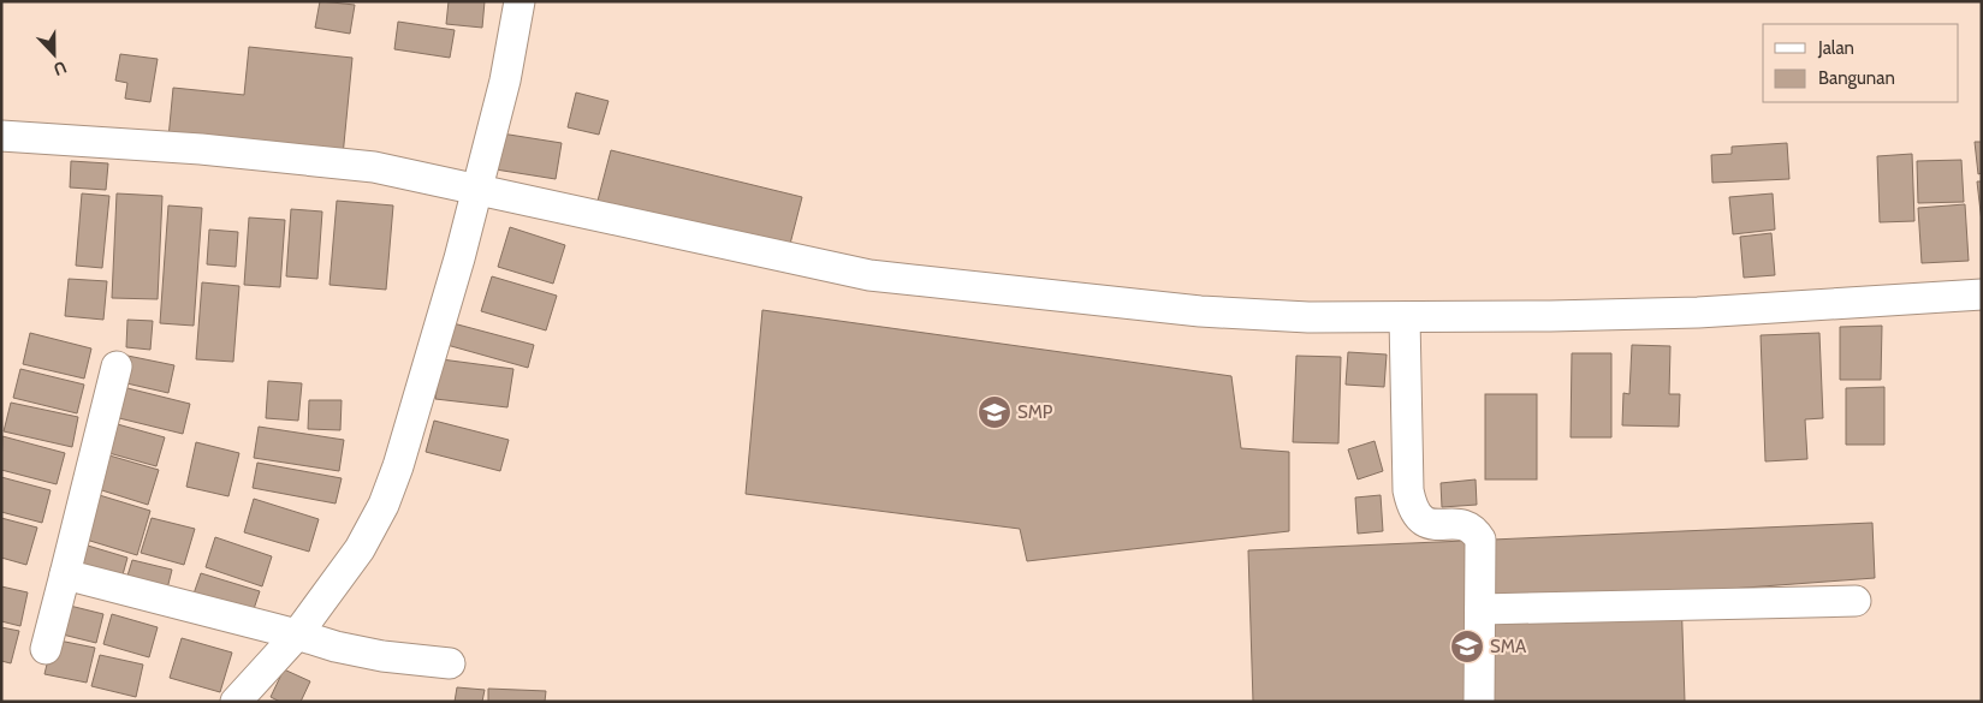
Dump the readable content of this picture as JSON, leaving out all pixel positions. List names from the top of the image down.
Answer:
{
  "places": {
    "school or university": ["SMP", "SMA"]
  },
  "legend": ["Jalan", "Bangunan"],
  "north": "bottom"
}
